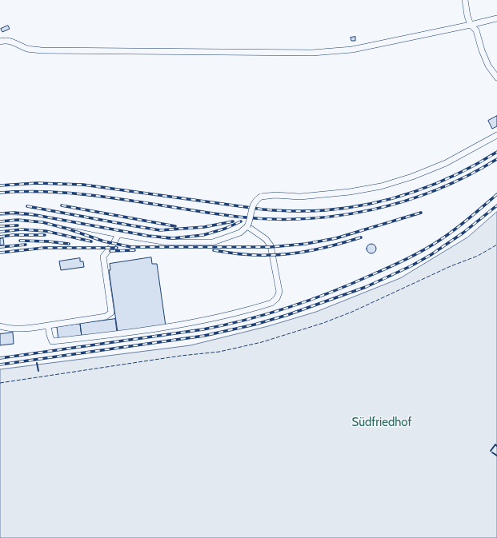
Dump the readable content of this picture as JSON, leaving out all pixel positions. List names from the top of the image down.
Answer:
{
  "parks": ["Südfriedhof"]
}
